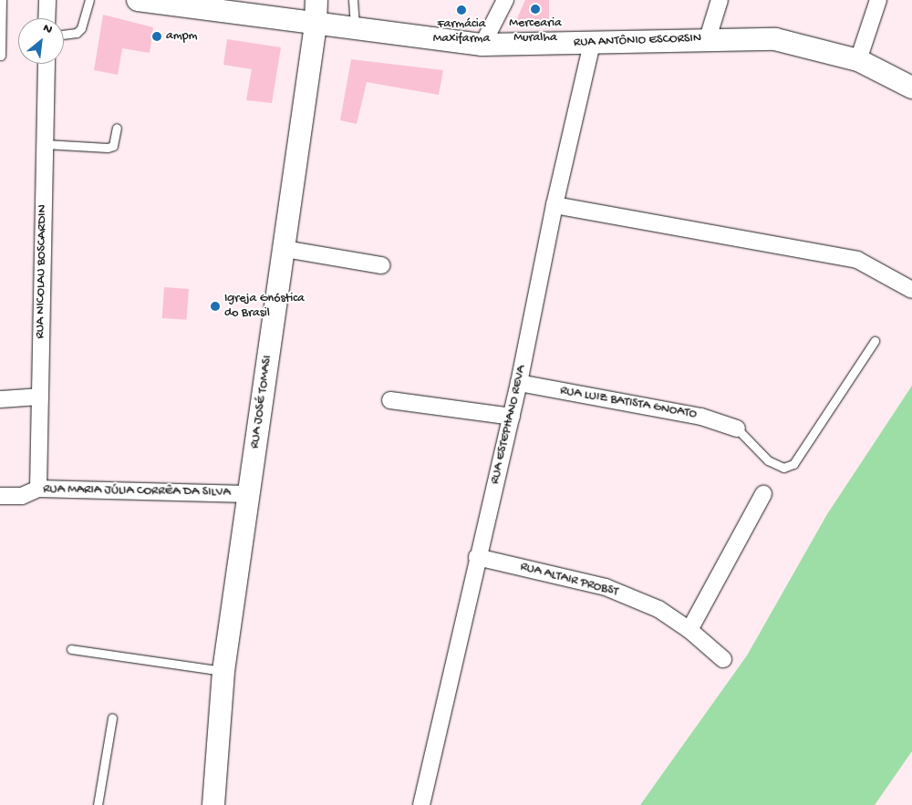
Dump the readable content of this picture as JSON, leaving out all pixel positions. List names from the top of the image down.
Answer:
{
  "streets": {
    "street": [
      "RUA ANTÔNIO ESCORSIN",
      "RUA NICOLAU BOSCARDIN",
      "RUA JOSÉ TOMASI",
      "RUA LUIZ BATISTA GNOATO",
      "RUA ESTEPHANO REVA",
      "RUA MARIA JÚLIA CORRÊA DA SILVA",
      "RUA ALTAIR PROBST"
    ]
  },
  "crossings": [
    ["RUA ANTÔNIO ESCORSIN", "RUA JOSÉ TOMASI"],
    ["RUA ANTÔNIO ESCORSIN", "RUA ESTEPHANO REVA"],
    ["RUA NICOLAU BOSCARDIN", "RUA MARIA JÚLIA CORRÊA DA SILVA"],
    ["RUA JOSÉ TOMASI", "RUA MARIA JÚLIA CORRÊA DA SILVA"],
    ["RUA LUIZ BATISTA GNOATO", "RUA ESTEPHANO REVA"],
    ["RUA ESTEPHANO REVA", "RUA ALTAIR PROBST"]
  ],
  "places": [
    "Mercearia Muralha",
    "Farmácia Maxifarma",
    "ampm",
    "Igreja Gnóstica do Brasil"
  ],
  "north": "top right"
}
